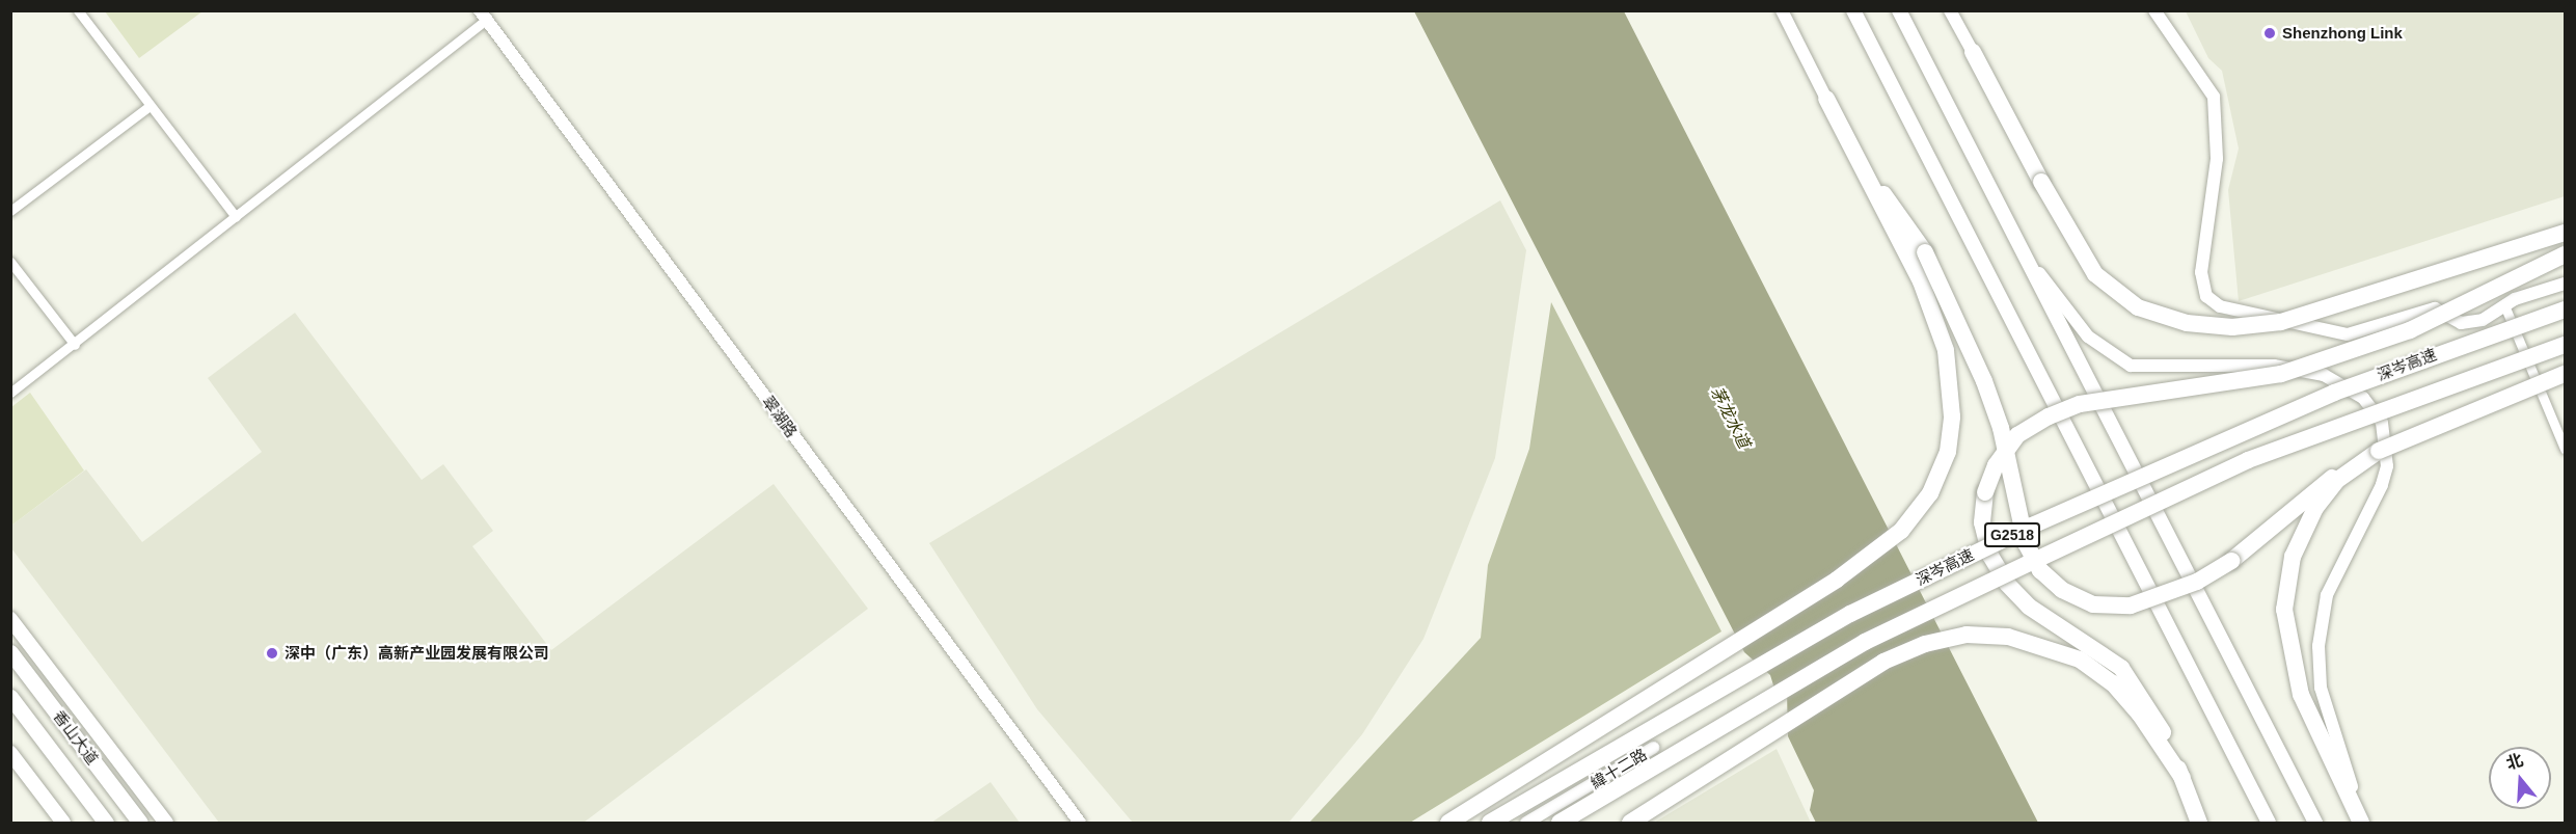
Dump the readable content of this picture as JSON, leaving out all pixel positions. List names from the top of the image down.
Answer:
{
  "streets": {
    "highway": ["深岑高速", "G2518", "香山大道"],
    "street": ["翠湖路", "緯十二路"]
  },
  "water": ["茅龙水道"],
  "places": ["Shenzhong Link", "深中（广东）高新产业园发展有限公司"],
  "north": "top"
}
